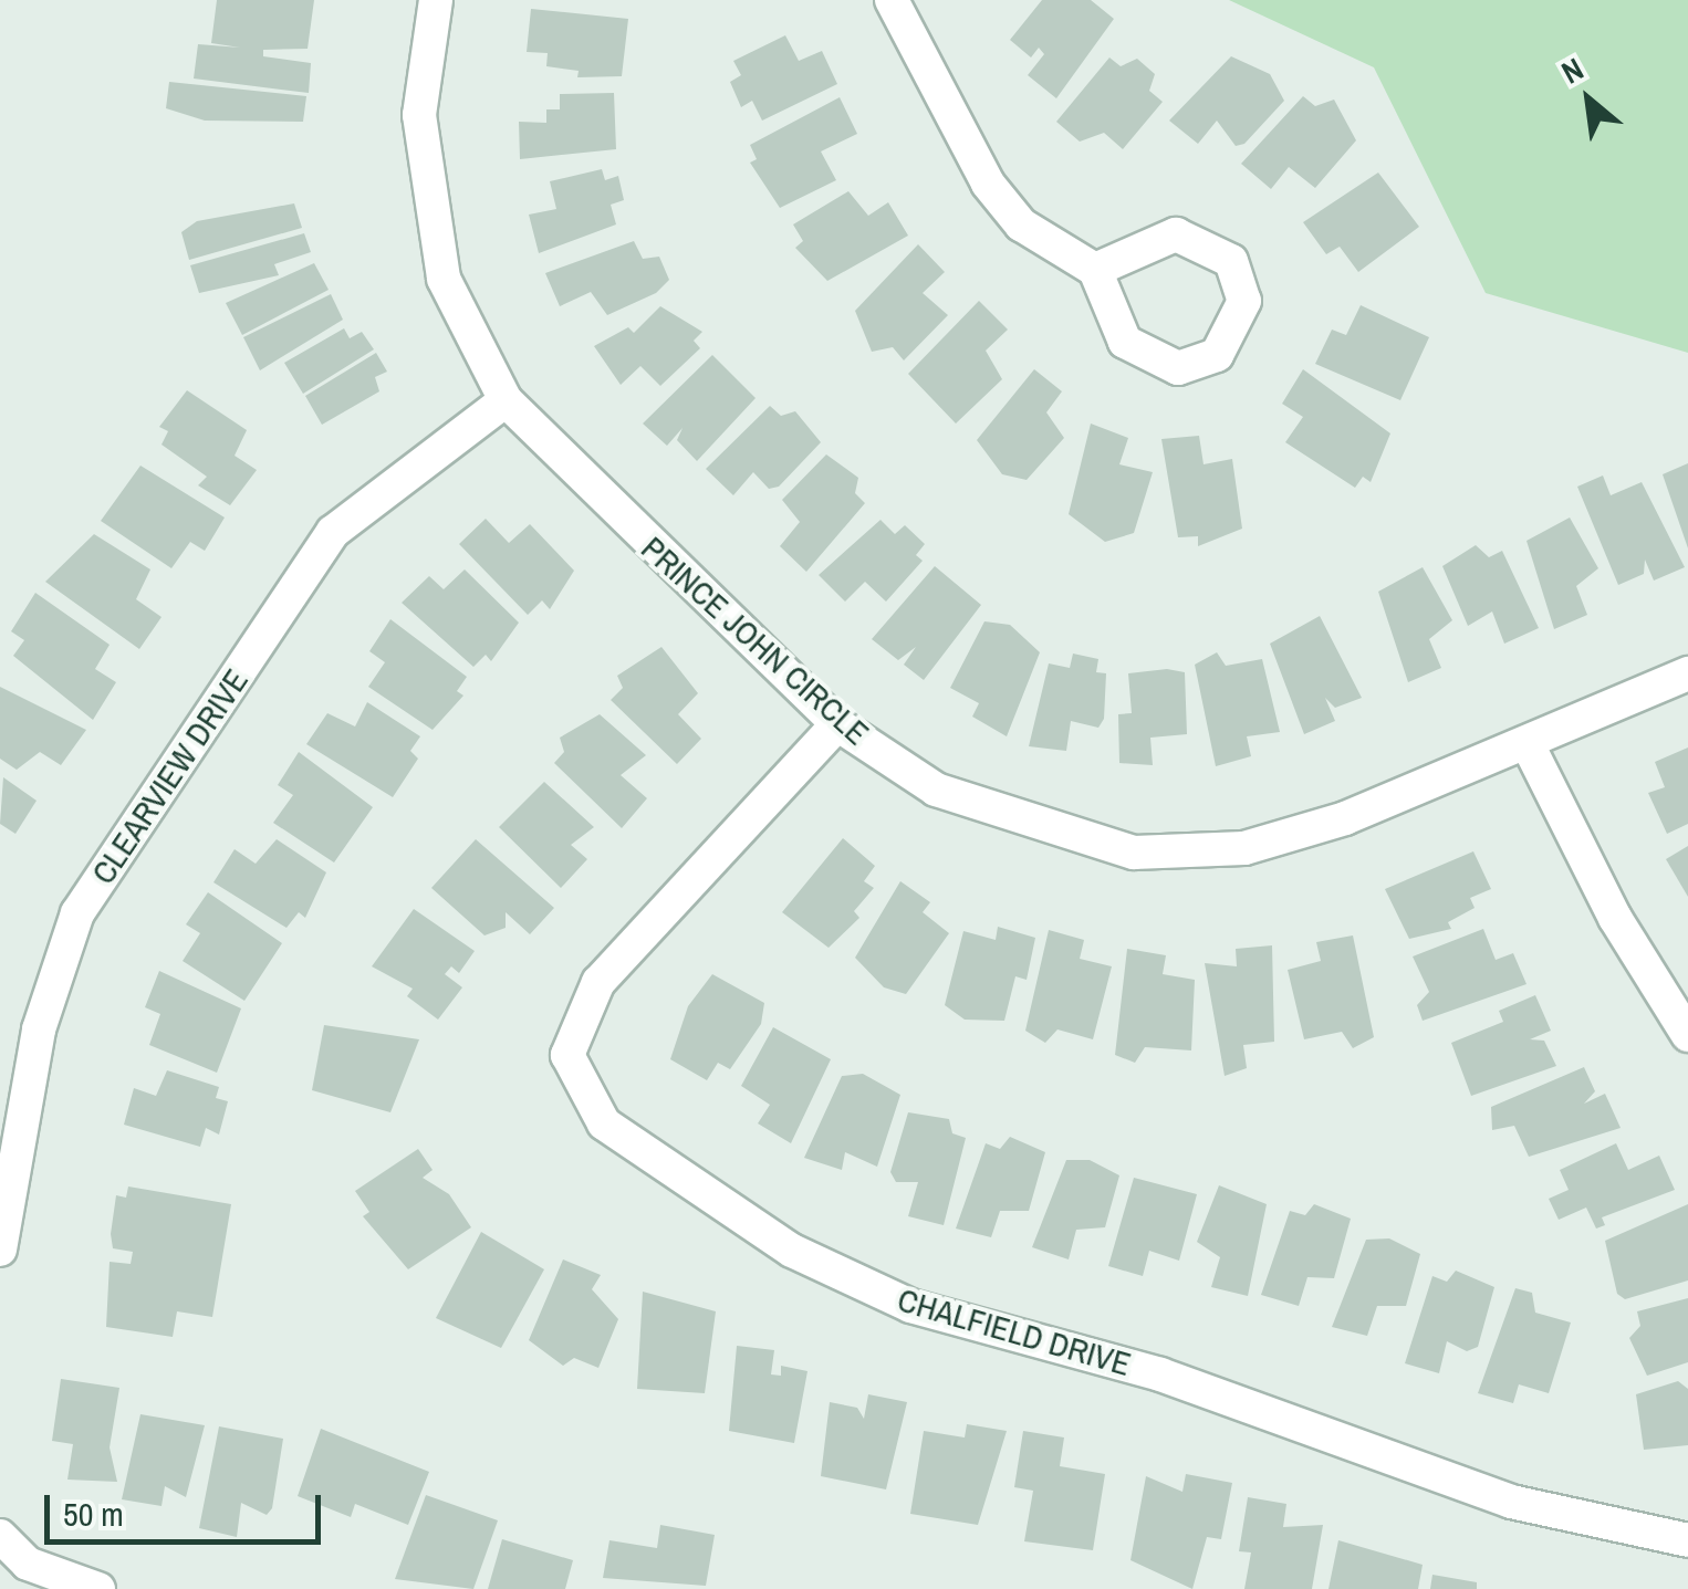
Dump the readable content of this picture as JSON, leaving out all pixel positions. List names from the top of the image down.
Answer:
{
  "streets": {
    "street": ["PRINCE JOHN CIRCLE", "CLEARVIEW DRIVE", "CHALFIELD DRIVE"]
  },
  "crossings": [
    ["PRINCE JOHN CIRCLE", "CLEARVIEW DRIVE"],
    ["PRINCE JOHN CIRCLE", "CHALFIELD DRIVE"]
  ],
  "scale_bar": "50 m",
  "north": "top left"
}
